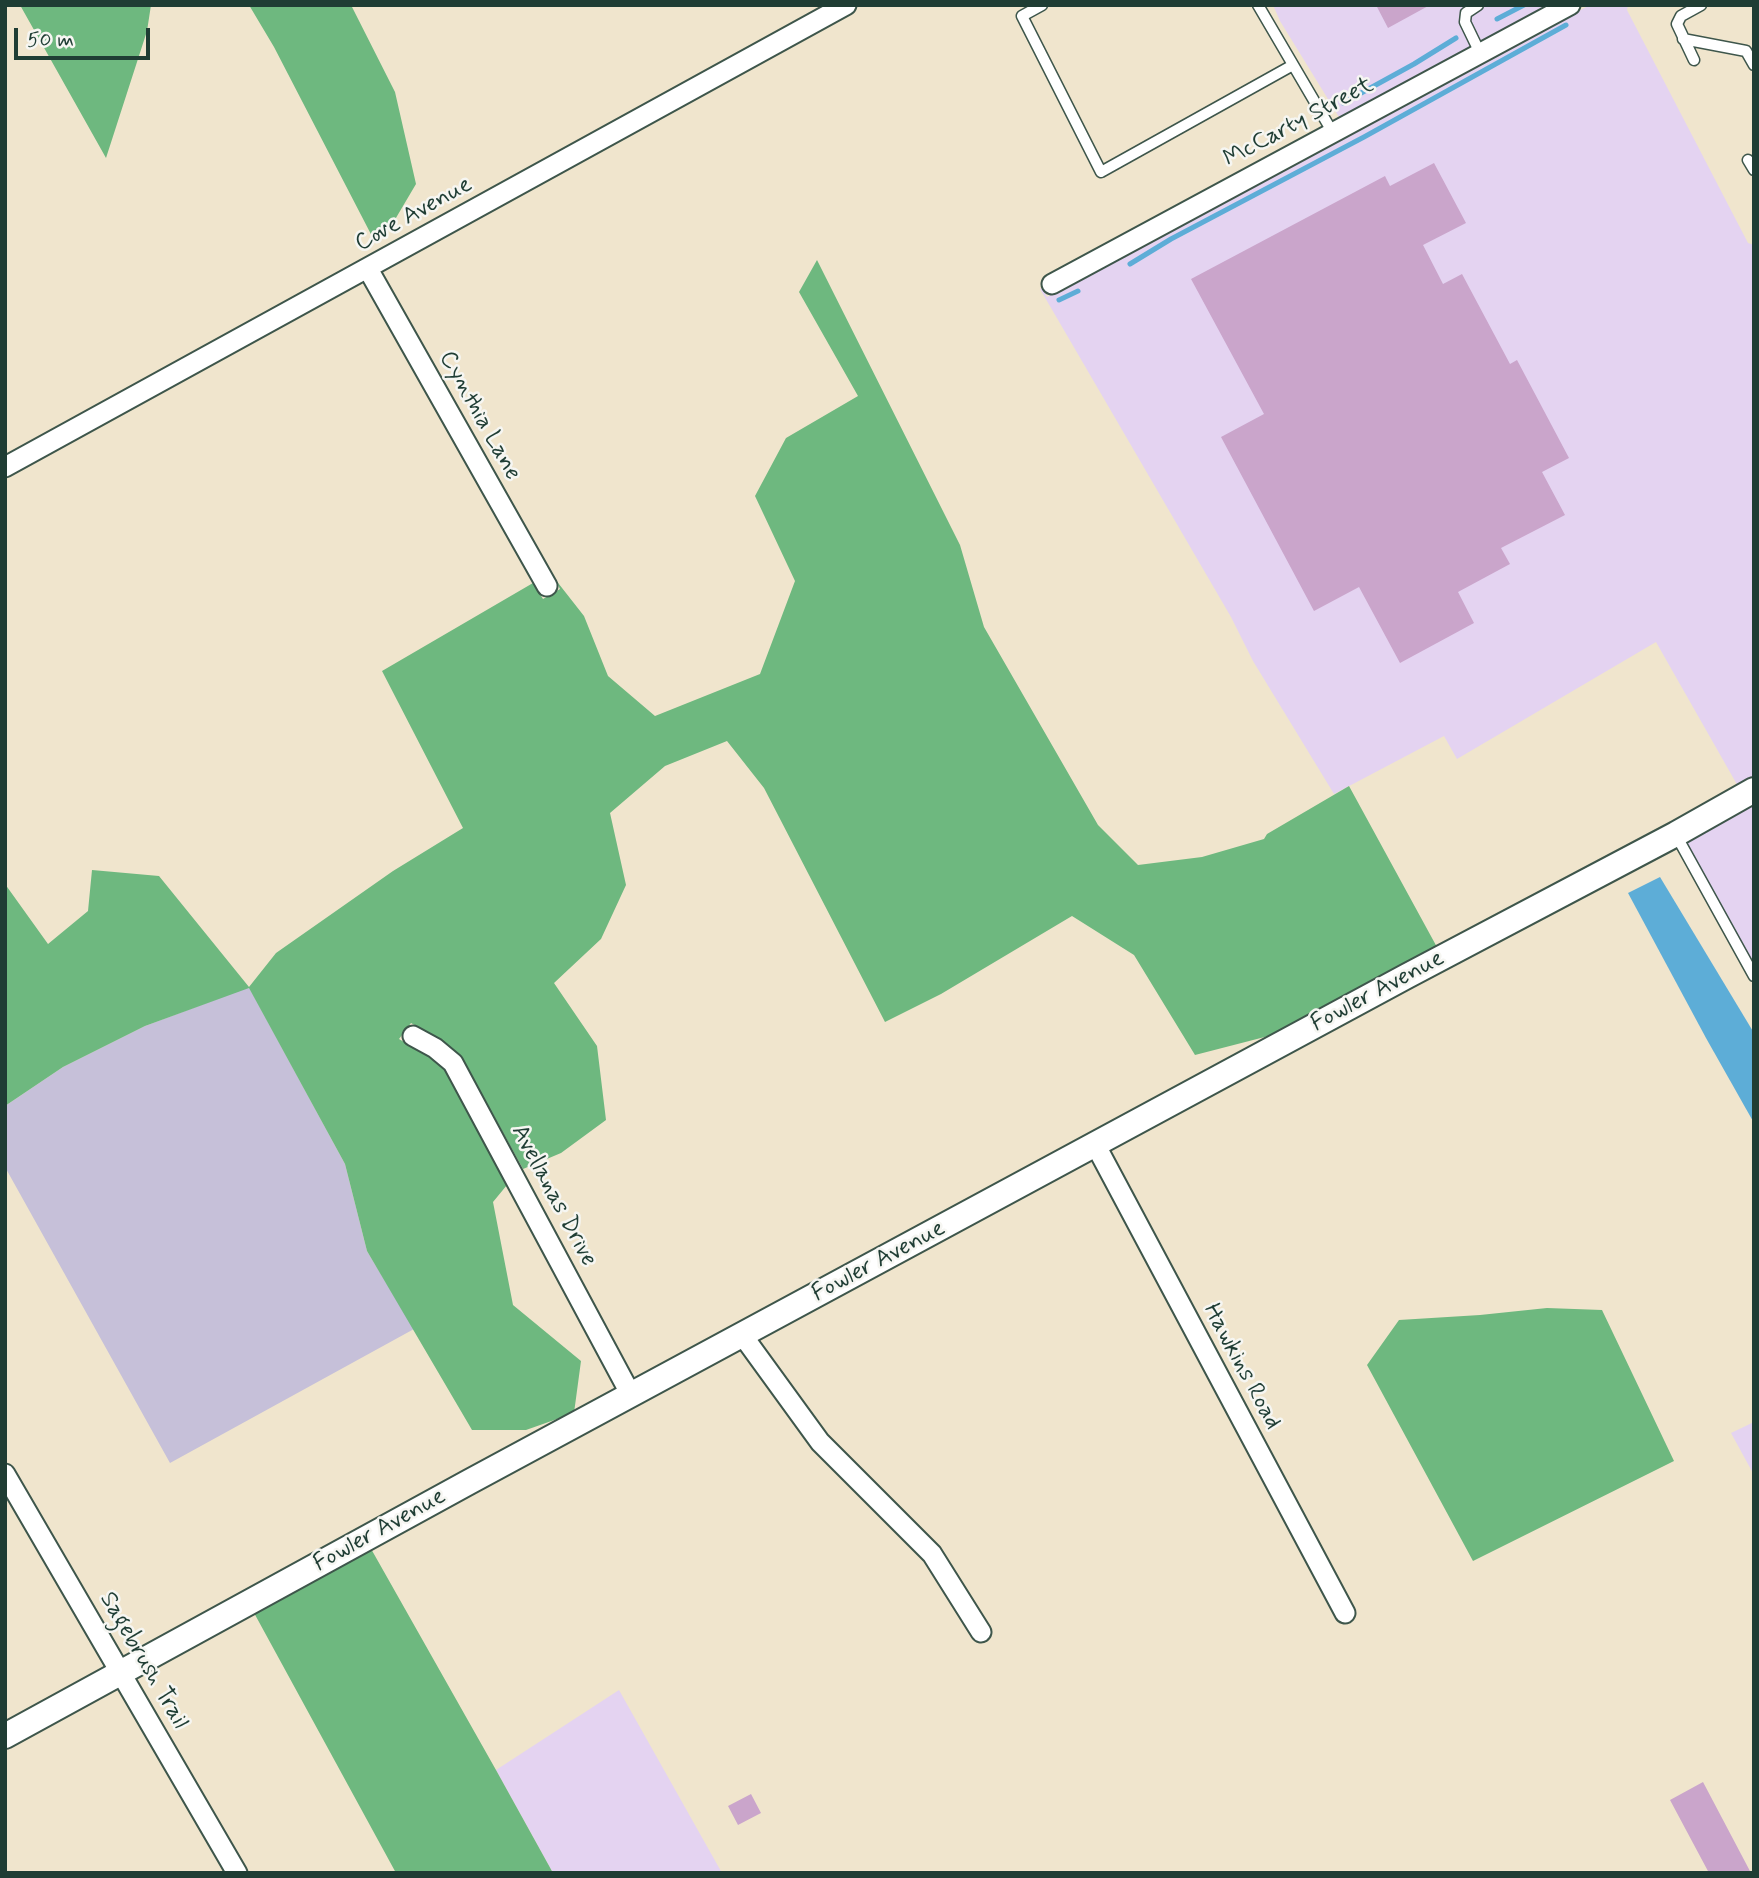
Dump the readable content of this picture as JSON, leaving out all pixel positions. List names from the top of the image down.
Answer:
{
  "streets": {
    "street": [
      "McCarty Street",
      "Cove Avenue",
      "Cynthia Lane",
      "Fowler Avenue",
      "Avellanas Drive",
      "Hawkins Road",
      "Sagebrush Trail"
    ]
  },
  "crossings": [
    ["Cove Avenue", "Cynthia Lane"],
    ["Fowler Avenue", "Avellanas Drive"],
    ["Fowler Avenue", "Hawkins Road"],
    ["Fowler Avenue", "Sagebrush Trail"]
  ],
  "scale_bar": "50 m"
}
